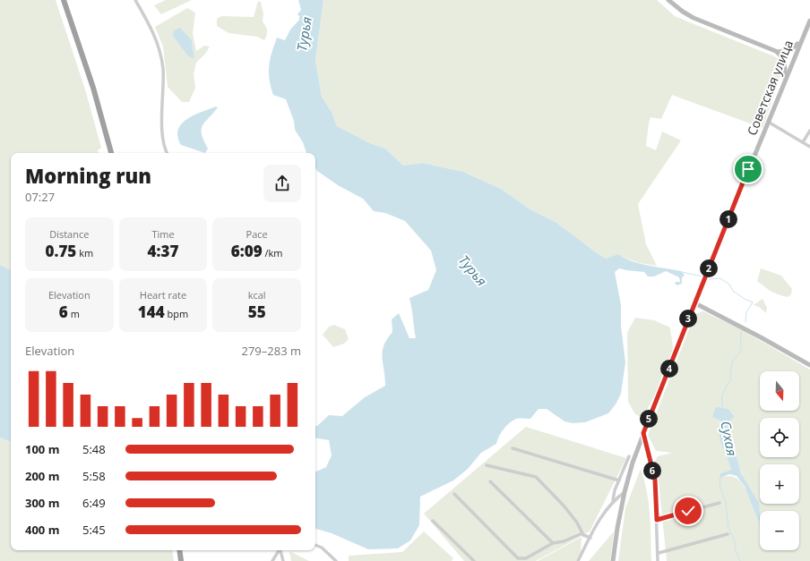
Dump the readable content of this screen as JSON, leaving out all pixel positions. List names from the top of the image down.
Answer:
{
  "streets": {
    "main road": ["Советская улица"]
  },
  "water": ["Турья", "Сухая"],
  "north": "bottom",
  "page": {
    "heading": ["Morning run", "07:27"],
    "pins": [
      "1",
      "2",
      "3",
      "4",
      "5",
      "6"
    ],
    "stats": [
      ["Distance", "0.75 km"],
      ["Time", "4:37"],
      ["Pace", "6:09 /km"],
      ["Elevation", "6 m"],
      ["Heart rate", "144 bpm"],
      ["kcal", "55"]
    ],
    "chart": ["Elevation", "279–283 m"],
    "map_buttons": ["+", "−"],
    "list": [
      {
        "name": "100 m",
        "note": "5:48"
      },
      {
        "name": "200 m",
        "note": "5:58"
      },
      {
        "name": "300 m",
        "note": "6:49"
      },
      {
        "name": "400 m",
        "note": "5:45"
      }
    ]
  }
}
